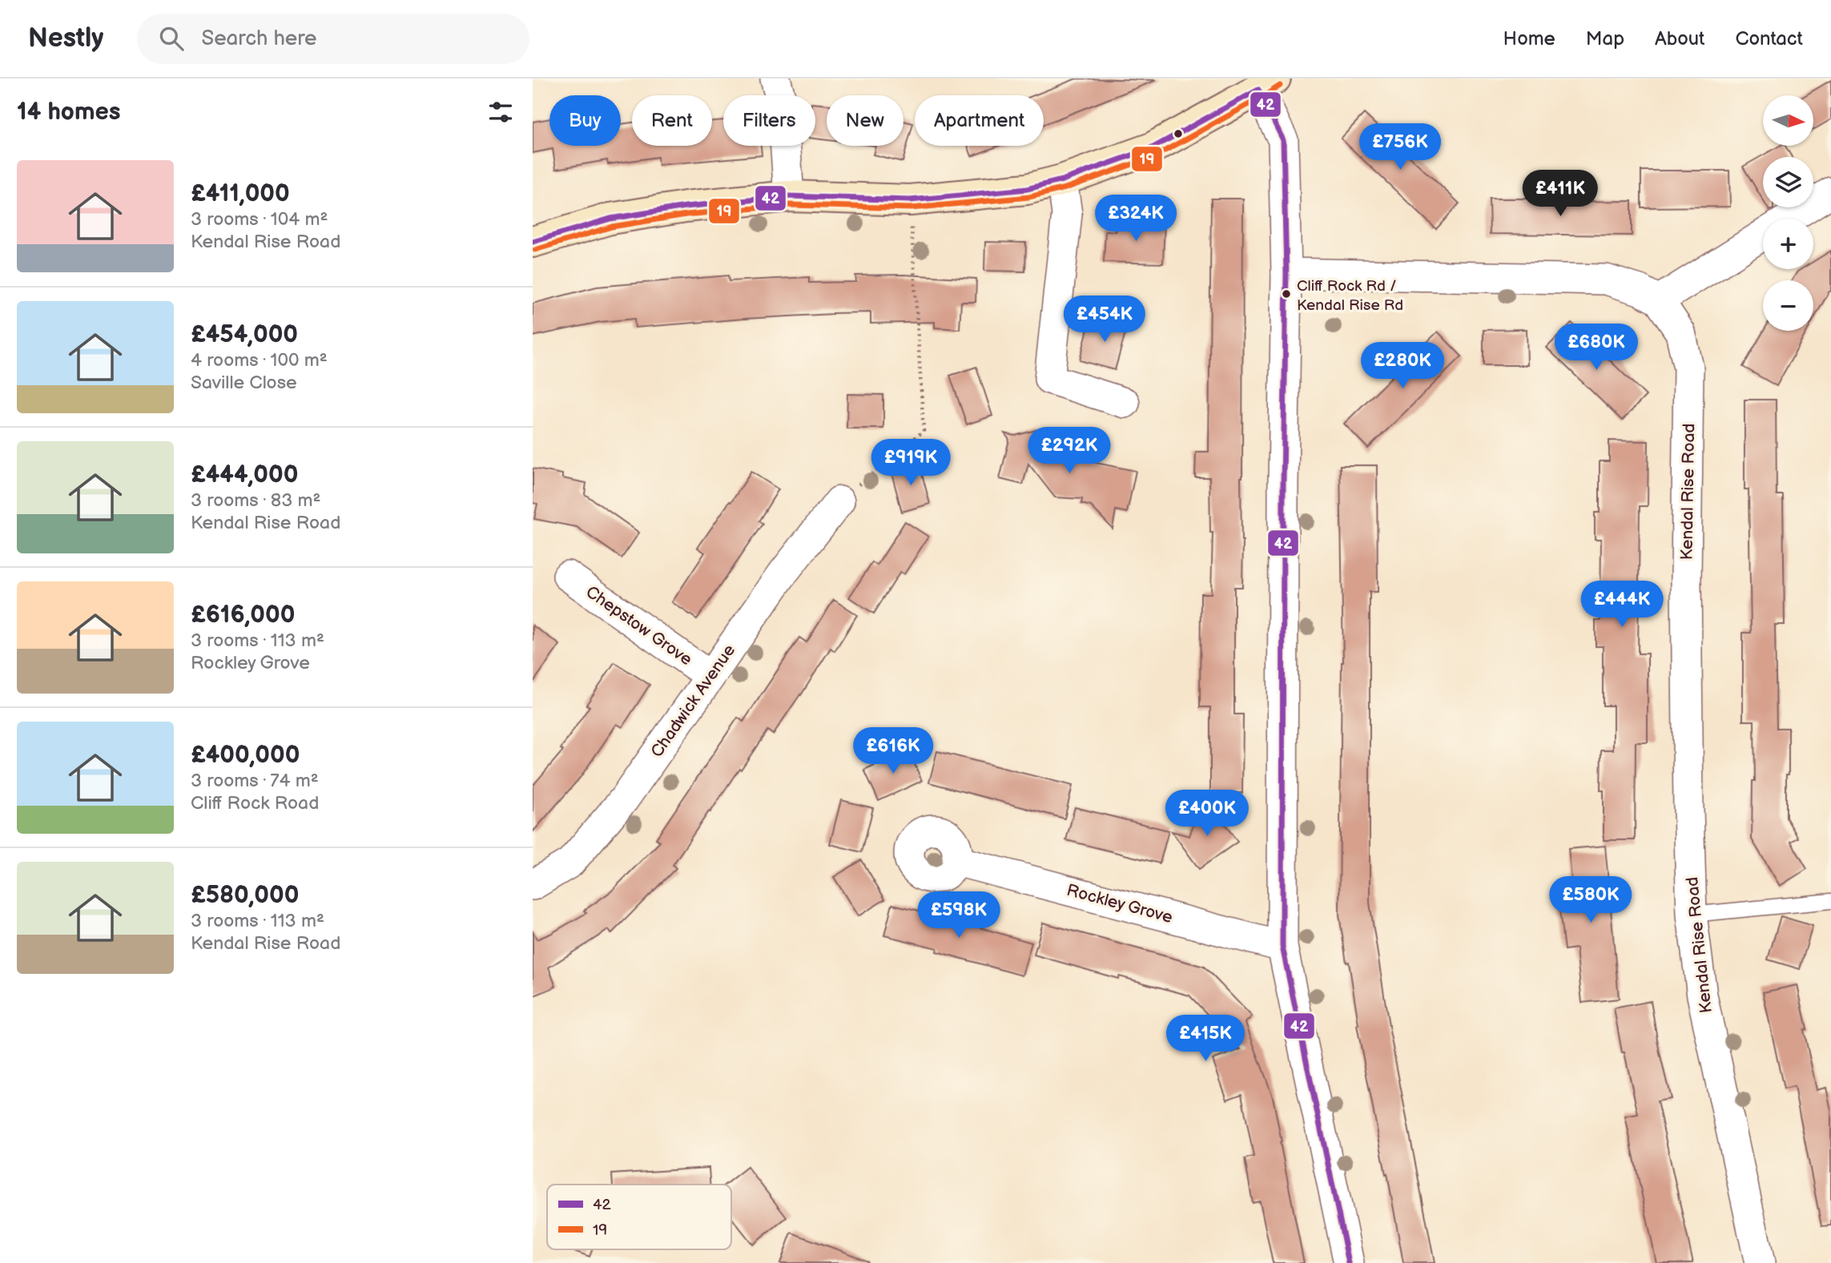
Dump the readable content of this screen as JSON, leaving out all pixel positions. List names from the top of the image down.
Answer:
{
  "streets": {
    "street": [
      "Kendal Rise Road",
      "Chepstow Grove",
      "Chadwick Avenue",
      "Rockley Grove"
    ]
  },
  "crossings": [
    ["Chepstow Grove", "Chadwick Avenue"]
  ],
  "places": ["Cliff Rock Rd / Kendal Rise Rd"],
  "lines": ["transit line 19", "transit line 42"],
  "legend": ["42", "19"],
  "north": "right",
  "page": {
    "header": "Nestly",
    "search": "Search here",
    "nav": [
      "Home",
      "Map",
      "About",
      "Contact"
    ],
    "heading": "14 homes",
    "map_buttons": ["+", "−"],
    "chip": [
      "Buy",
      "Rent",
      "Filters",
      "New",
      "Apartment"
    ],
    "price": [
      "£756K",
      "£411K",
      "£324K",
      "£454K",
      "£680K",
      "£280K",
      "£292K",
      "£919K",
      "£444K",
      "£616K",
      "£400K",
      "£580K",
      "£598K",
      "£415K"
    ],
    "list": [
      {
        "name": "£411,000",
        "note": "3 rooms · 104 m² · Kendal Rise Road"
      },
      {
        "name": "£454,000",
        "note": "4 rooms · 100 m² · Saville Close"
      },
      {
        "name": "£444,000",
        "note": "3 rooms · 83 m² · Kendal Rise Road"
      },
      {
        "name": "£616,000",
        "note": "3 rooms · 113 m² · Rockley Grove"
      },
      {
        "name": "£400,000",
        "note": "3 rooms · 74 m² · Cliff Rock Road"
      },
      {
        "name": "£580,000",
        "note": "3 rooms · 113 m² · Kendal Rise Road"
      }
    ]
  }
}
